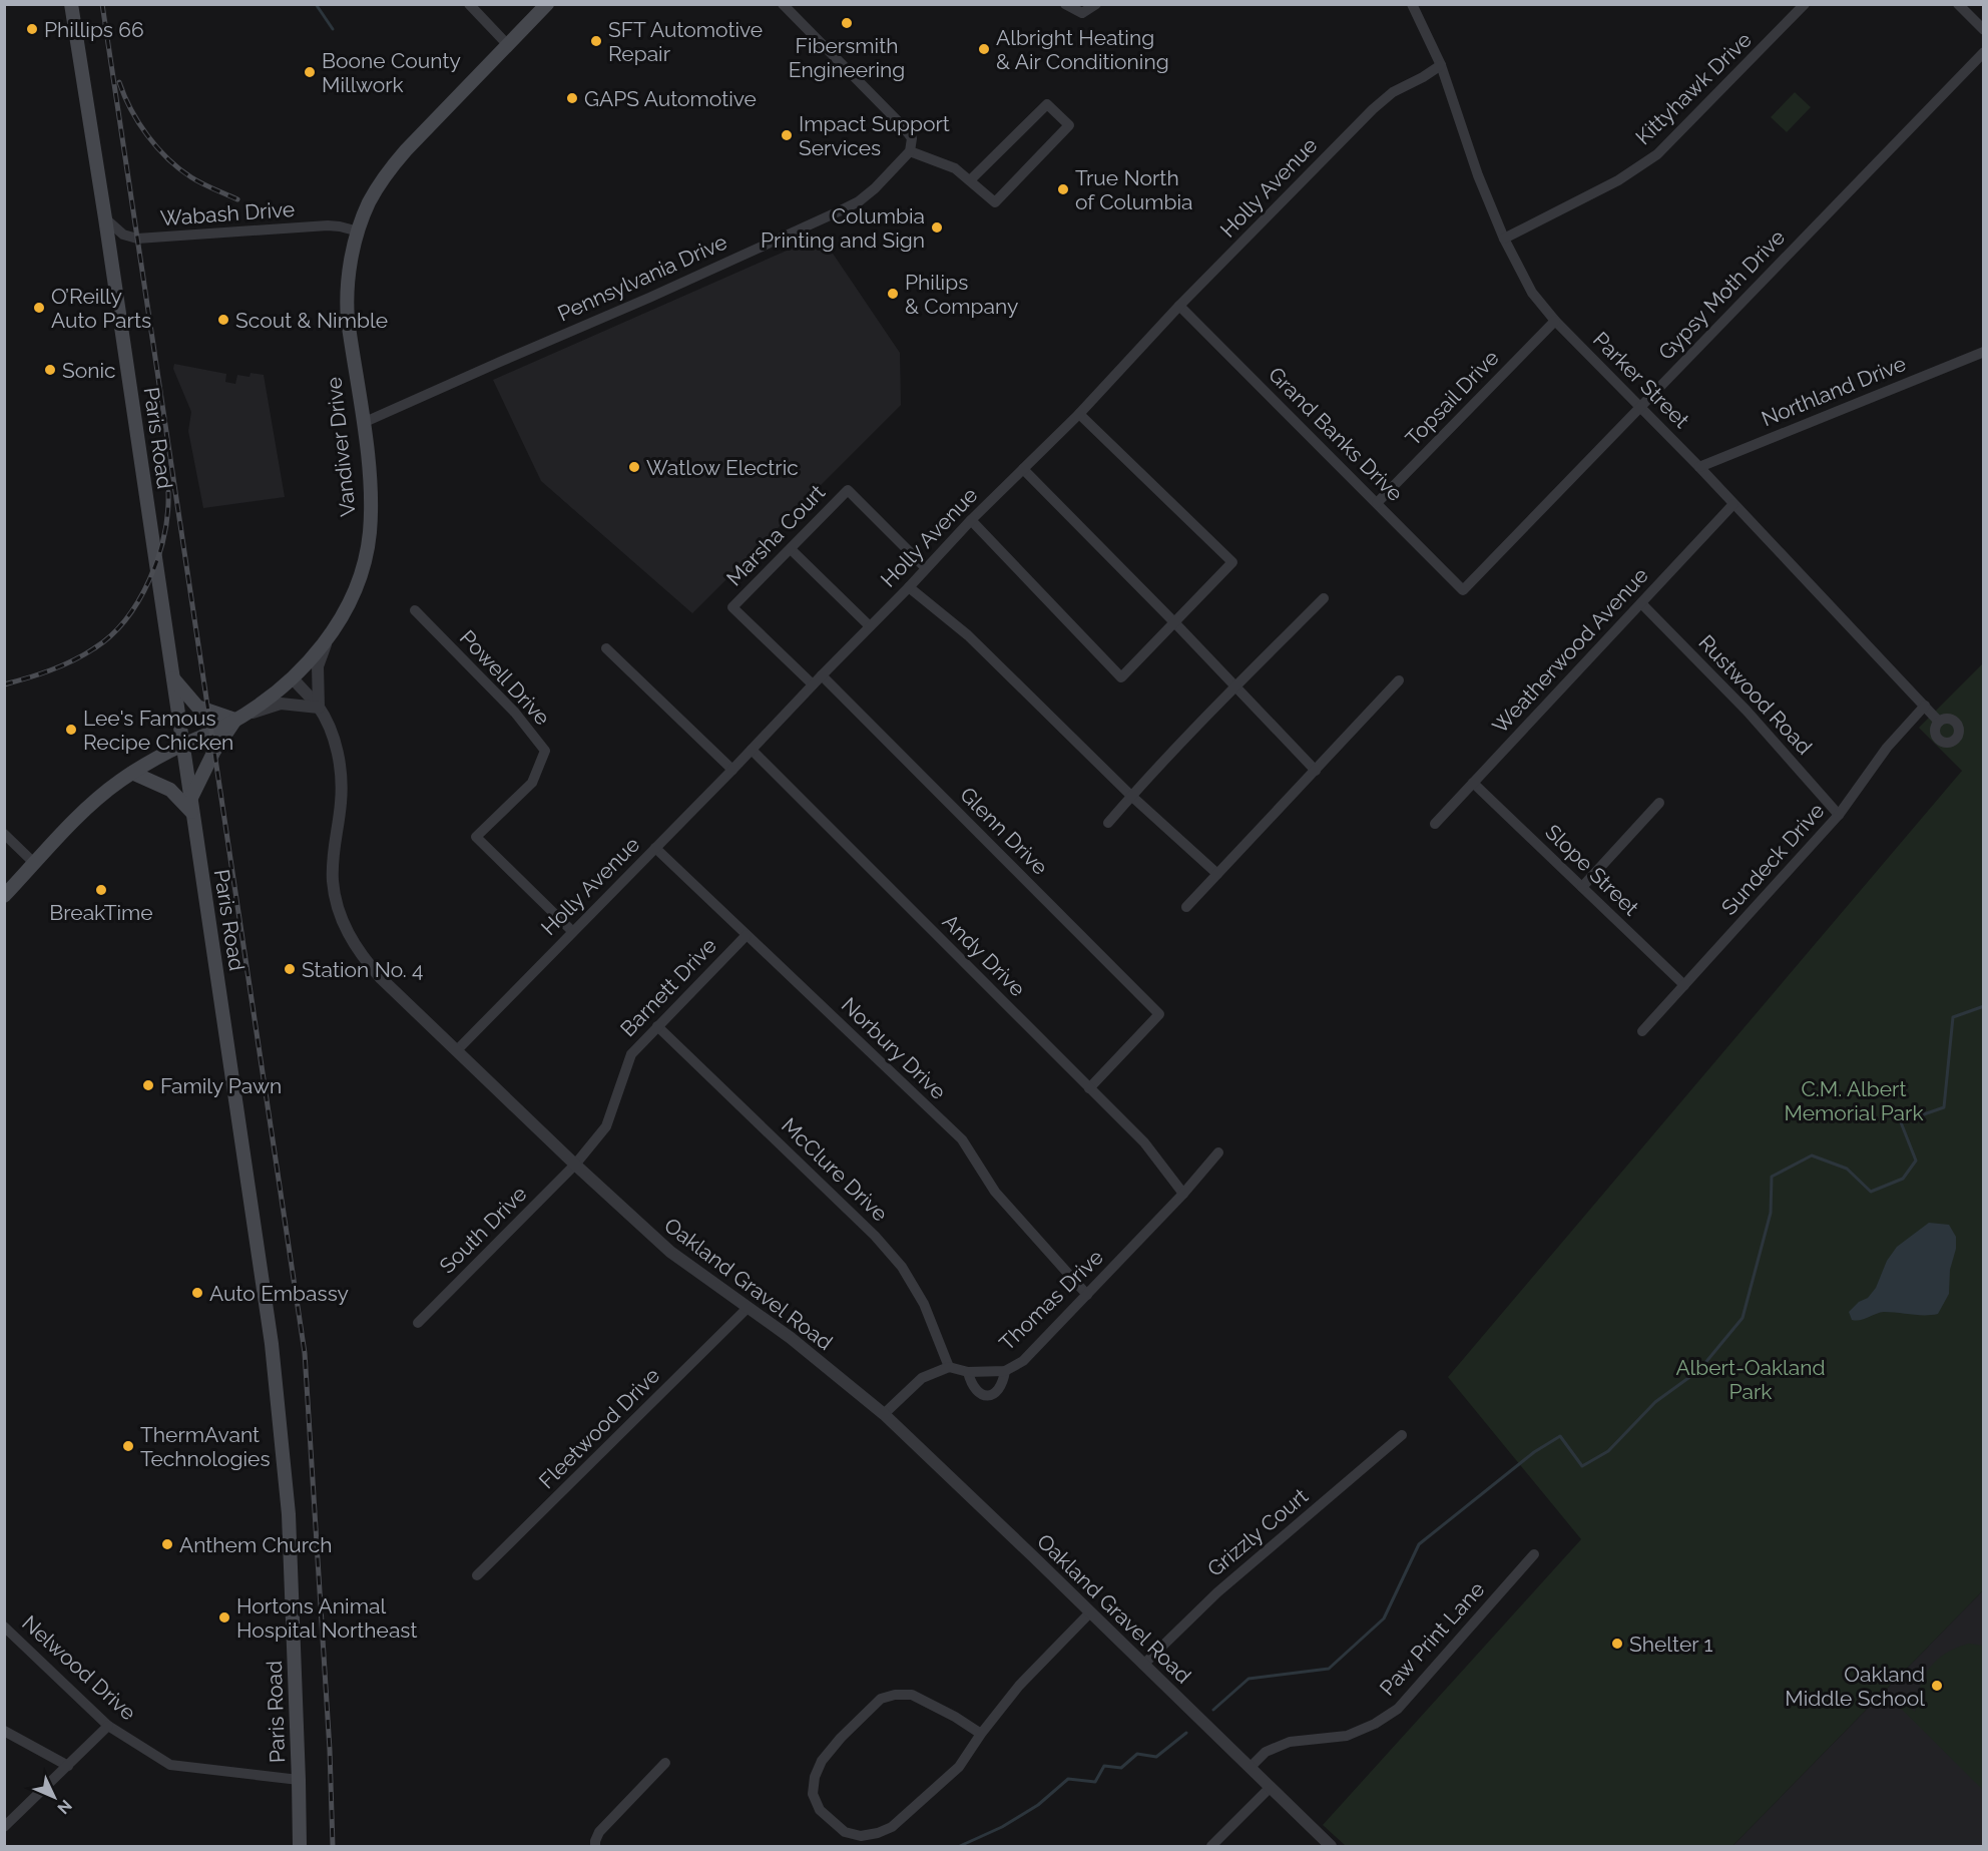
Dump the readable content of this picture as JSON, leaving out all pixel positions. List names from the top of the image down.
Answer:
{
  "streets": {
    "main road": ["Paris Road", "Vandiver Drive"],
    "street": [
      "Kittyhawk Drive",
      "Holly Avenue",
      "Wabash Drive",
      "Pennsylvania Drive",
      "Gypsy Moth Drive",
      "Parker Street",
      "Northland Drive",
      "Topsail Drive",
      "Grand Banks Drive",
      "Marsha Court",
      "Weatherwood Avenue",
      "Powell Drive",
      "Rustwood Road",
      "Glenn Drive",
      "Sundeck Drive",
      "Slope Street",
      "Andy Drive",
      "Barnett Drive",
      "Norbury Drive",
      "McClure Drive",
      "South Drive",
      "Oakland Gravel Road",
      "Thomas Drive",
      "Fleetwood Drive",
      "Grizzly Court",
      "Paw Print Lane",
      "Nelwood Drive"
    ]
  },
  "crossings": [
    ["Kittyhawk Drive", "Parker Street"],
    ["Holly Avenue", "Parker Street"],
    ["Holly Avenue", "Grand Banks Drive"],
    ["Holly Avenue", "Marsha Court"],
    ["Holly Avenue", "Powell Drive"],
    ["Holly Avenue", "Glenn Drive"],
    ["Holly Avenue", "Andy Drive"],
    ["Holly Avenue", "Norbury Drive"],
    ["Holly Avenue", "Oakland Gravel Road"],
    ["Wabash Drive", "Paris Road"],
    ["Wabash Drive", "Vandiver Drive"],
    ["Pennsylvania Drive", "Vandiver Drive"],
    ["Gypsy Moth Drive", "Parker Street"],
    ["Gypsy Moth Drive", "Grand Banks Drive"],
    ["Parker Street", "Northland Drive"],
    ["Parker Street", "Topsail Drive"],
    ["Parker Street", "Weatherwood Avenue"],
    ["Parker Street", "Sundeck Drive"],
    ["Topsail Drive", "Grand Banks Drive"],
    ["Paris Road", "Vandiver Drive"],
    ["Paris Road", "Nelwood Drive"],
    ["Vandiver Drive", "Oakland Gravel Road"],
    ["Weatherwood Avenue", "Rustwood Road"],
    ["Weatherwood Avenue", "Slope Street"],
    ["Rustwood Road", "Sundeck Drive"],
    ["Glenn Drive", "Andy Drive"],
    ["Sundeck Drive", "Slope Street"],
    ["Andy Drive", "Thomas Drive"],
    ["Barnett Drive", "Norbury Drive"],
    ["Barnett Drive", "McClure Drive"],
    ["Barnett Drive", "South Drive"],
    ["Barnett Drive", "Oakland Gravel Road"],
    ["Norbury Drive", "Thomas Drive"],
    ["McClure Drive", "Thomas Drive"],
    ["South Drive", "Oakland Gravel Road"],
    ["Oakland Gravel Road", "Fleetwood Drive"],
    ["Oakland Gravel Road", "Grizzly Court"],
    ["Oakland Gravel Road", "Paw Print Lane"]
  ],
  "parks": ["C.M. Albert Memorial Park", "Albert-Oakland Park"],
  "places": [
    "Fibersmith Engineering",
    "Phillips 66",
    "SFT Automotive Repair",
    "Albright Heating & Air Conditioning",
    "Boone County Millwork",
    "GAPS Automotive",
    "Impact Support Services",
    "True North of Columbia",
    "Columbia Printing and Sign",
    "Philips & Company",
    "O’Reilly Auto Parts",
    "Scout & Nimble",
    "Sonic",
    "Watlow Electric",
    "Lee's Famous Recipe Chicken",
    "BreakTime",
    "Station No. 4",
    "Family Pawn",
    "Auto Embassy",
    "ThermAvant Technologies",
    "Anthem Church",
    "Hortons Animal Hospital Northeast",
    "Shelter 1",
    "Oakland Middle School"
  ],
  "north": "bottom right"
}
